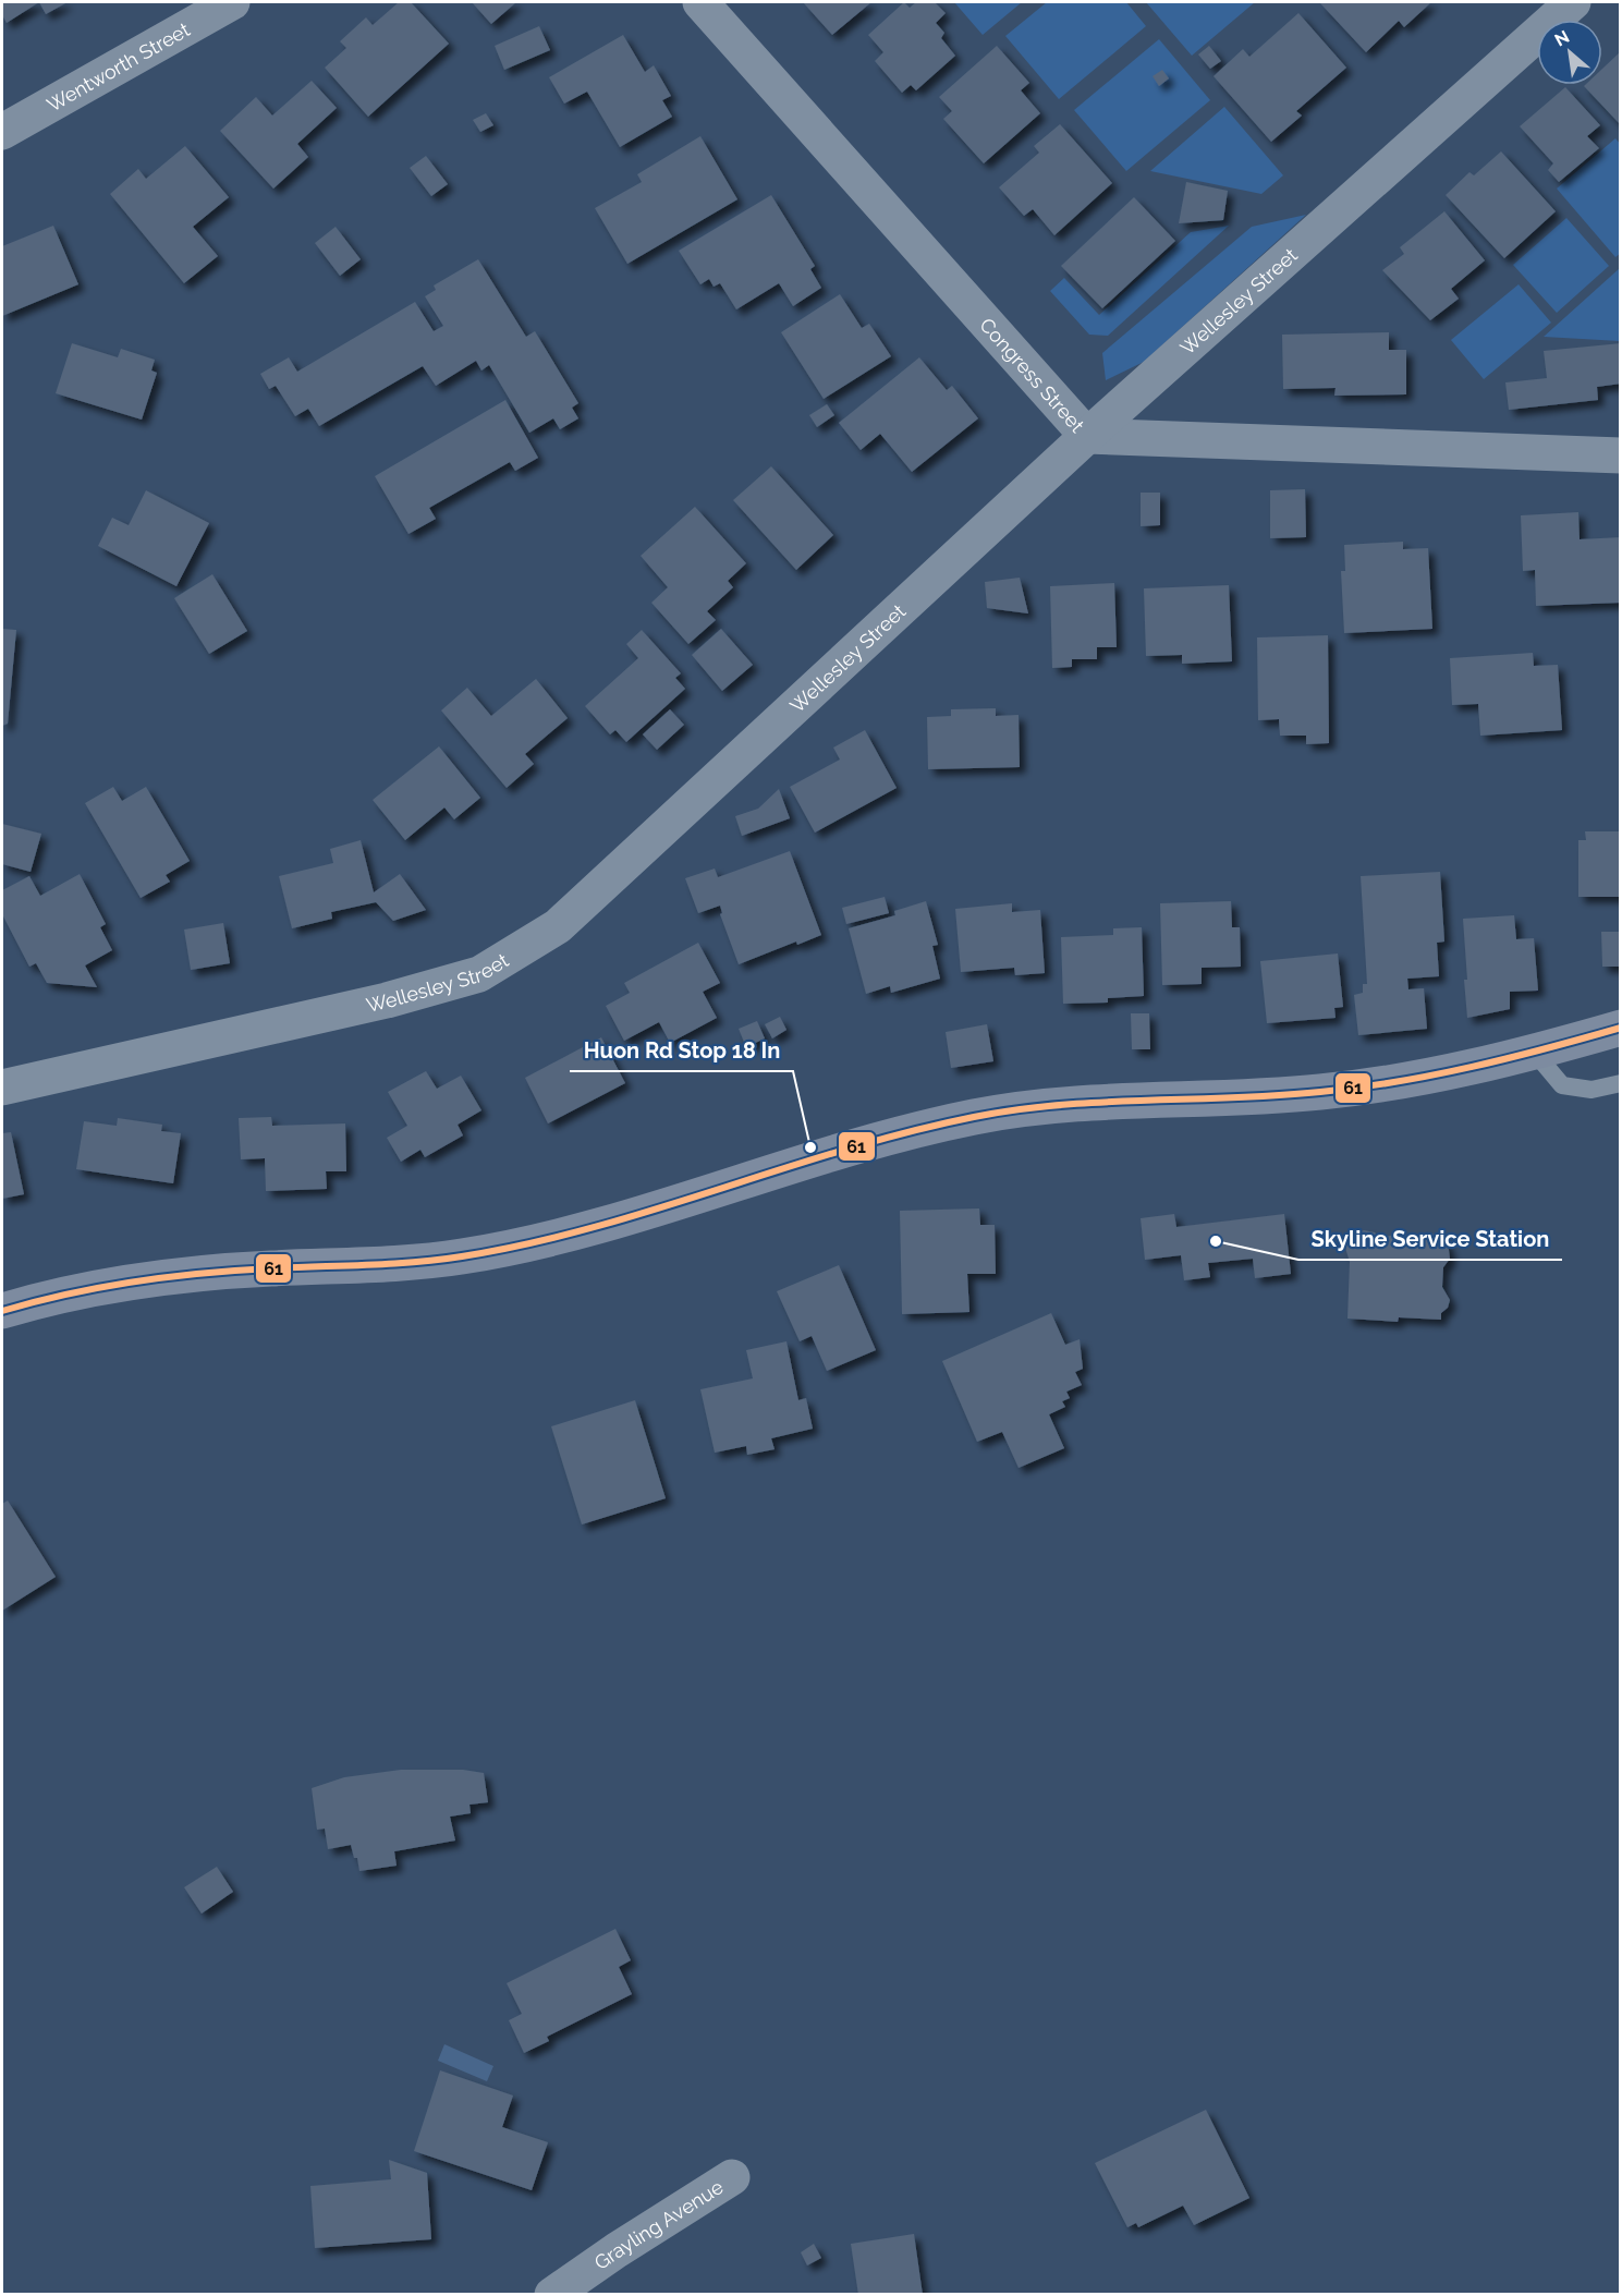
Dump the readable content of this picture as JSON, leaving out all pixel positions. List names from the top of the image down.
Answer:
{
  "streets": {
    "street": [
      "Wentworth Street",
      "Wellesley Street",
      "Congress Street",
      "Grayling Avenue"
    ]
  },
  "crossings": [
    ["Wellesley Street", "Congress Street"]
  ],
  "places": ["Huon Rd Stop 18 In", "Skyline Service Station"],
  "lines": ["transit line 61"],
  "north": "top left"
}
